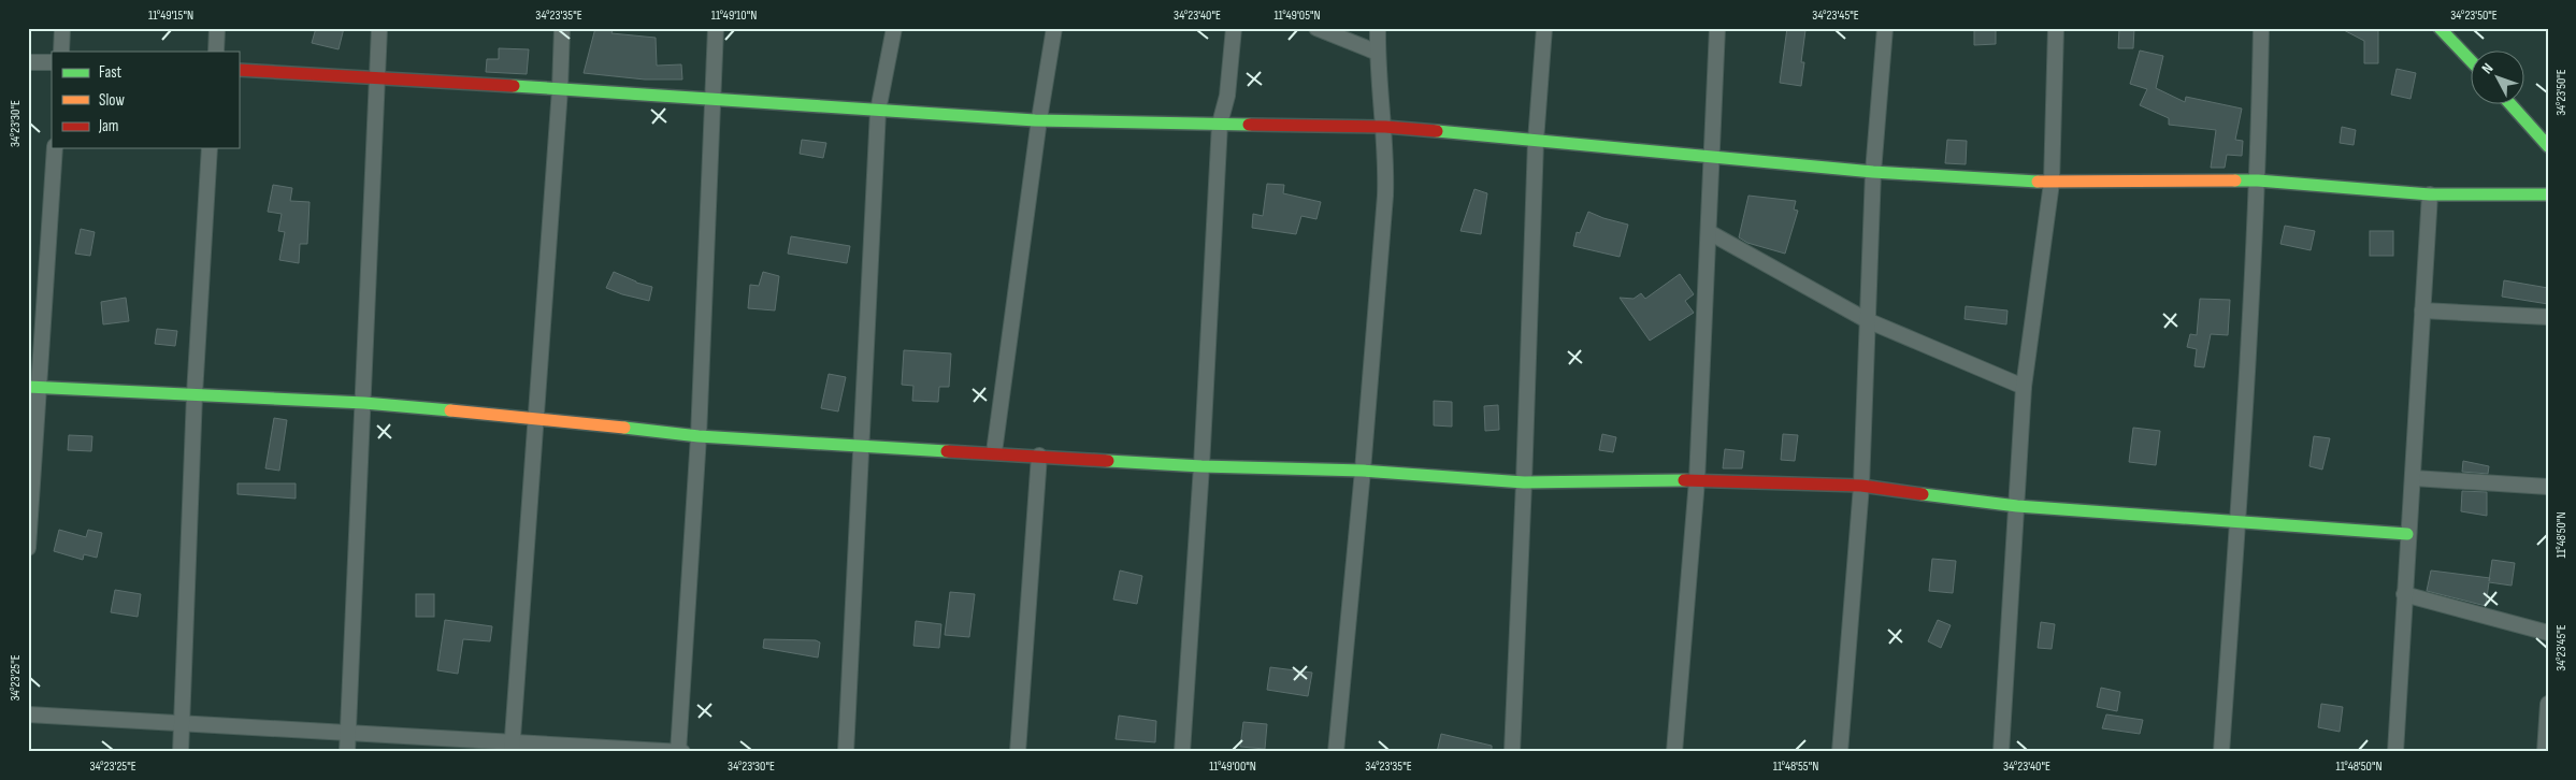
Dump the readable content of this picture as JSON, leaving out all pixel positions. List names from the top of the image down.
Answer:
{
  "legend": ["Fast", "Slow", "Jam"],
  "north": "top left",
  "coordinates": [
    "11°49'15\"N",
    "34°23'35\"E",
    "11°49'10\"N",
    "34°23'40\"E",
    "11°49'05\"N",
    "34°23'45\"E",
    "34°23'50\"E",
    "34°23'30\"E",
    "11°48'50\"N",
    "34°23'25\"E",
    "11°49'00\"N",
    "11°48'55\"N"
  ]
}
